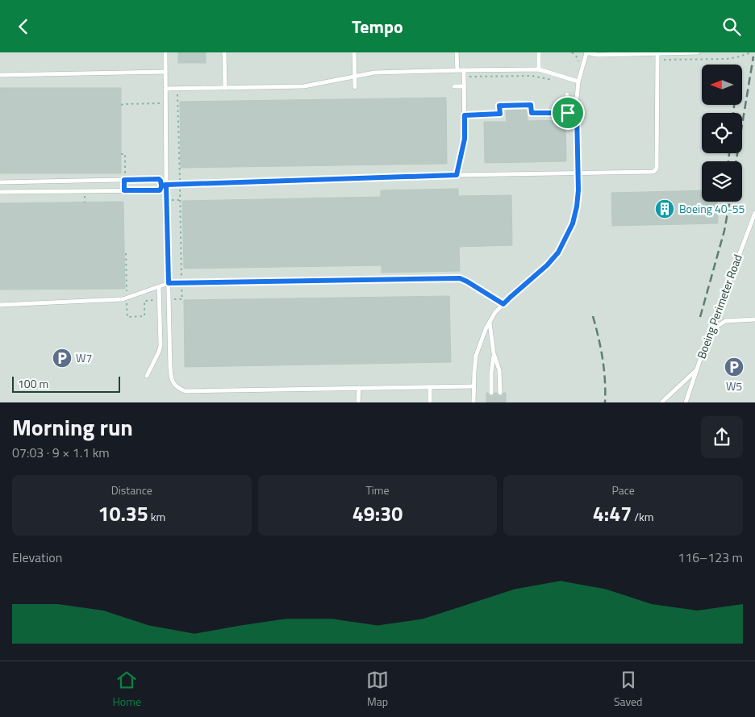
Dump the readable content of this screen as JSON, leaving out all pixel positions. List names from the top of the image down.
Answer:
{
  "streets": {
    "lane": ["Boeing Perimeter Road"]
  },
  "places": {
    "building": ["Boeing 40-55"],
    "parking": ["W7", "W5"]
  },
  "scale_bar": "100 m",
  "north": "left",
  "page": {
    "header": "Tempo",
    "scale": "100 m",
    "heading": ["Morning run", "07:03 · 9 × 1.1 km"],
    "stats": [
      ["Distance", "10.35 km"],
      ["Time", "49:30"],
      ["Pace", "4:47 /km"]
    ],
    "chart": ["Elevation", "116–123 m"],
    "tabs": ["Home", "Map", "Saved"]
  }
}
